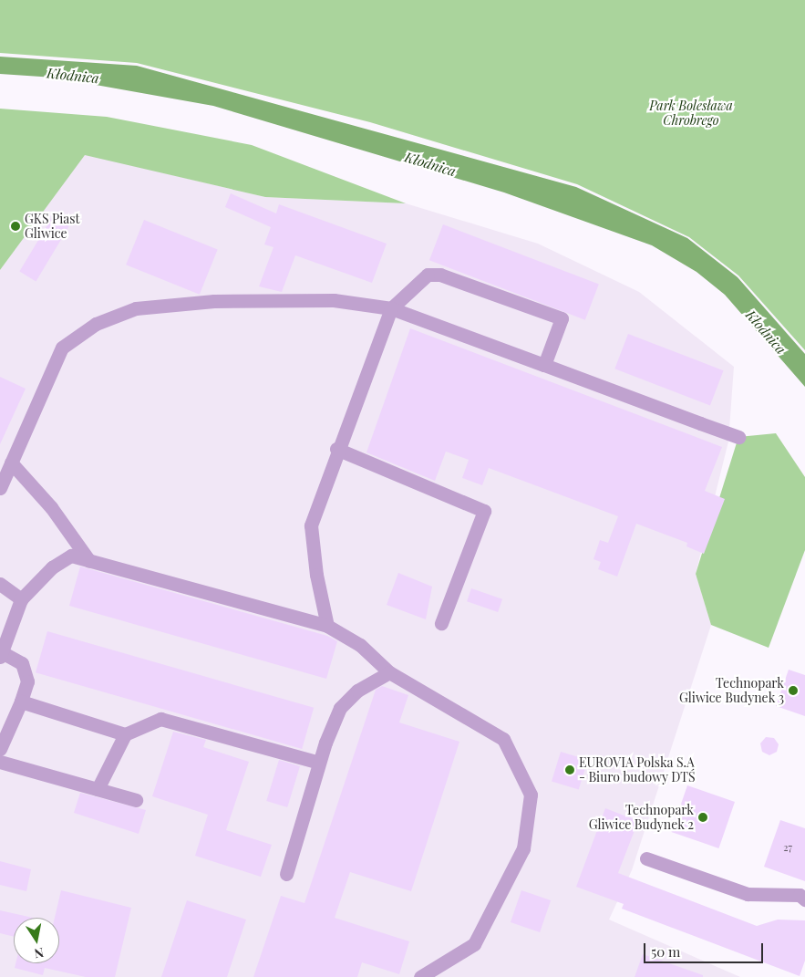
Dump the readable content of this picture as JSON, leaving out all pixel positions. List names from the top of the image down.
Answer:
{
  "water": ["Kłodnica"],
  "parks": ["Park Bolesława Chrobrego"],
  "places": [
    "GKS Piast Gliwice",
    "Technopark Gliwice Budynek 3",
    "EUROVIA Polska S.A - Biuro budowy DTŚ",
    "Technopark Gliwice Budynek 2"
  ],
  "house_numbers": ["27"],
  "scale_bar": "50 m",
  "north": "bottom"
}
